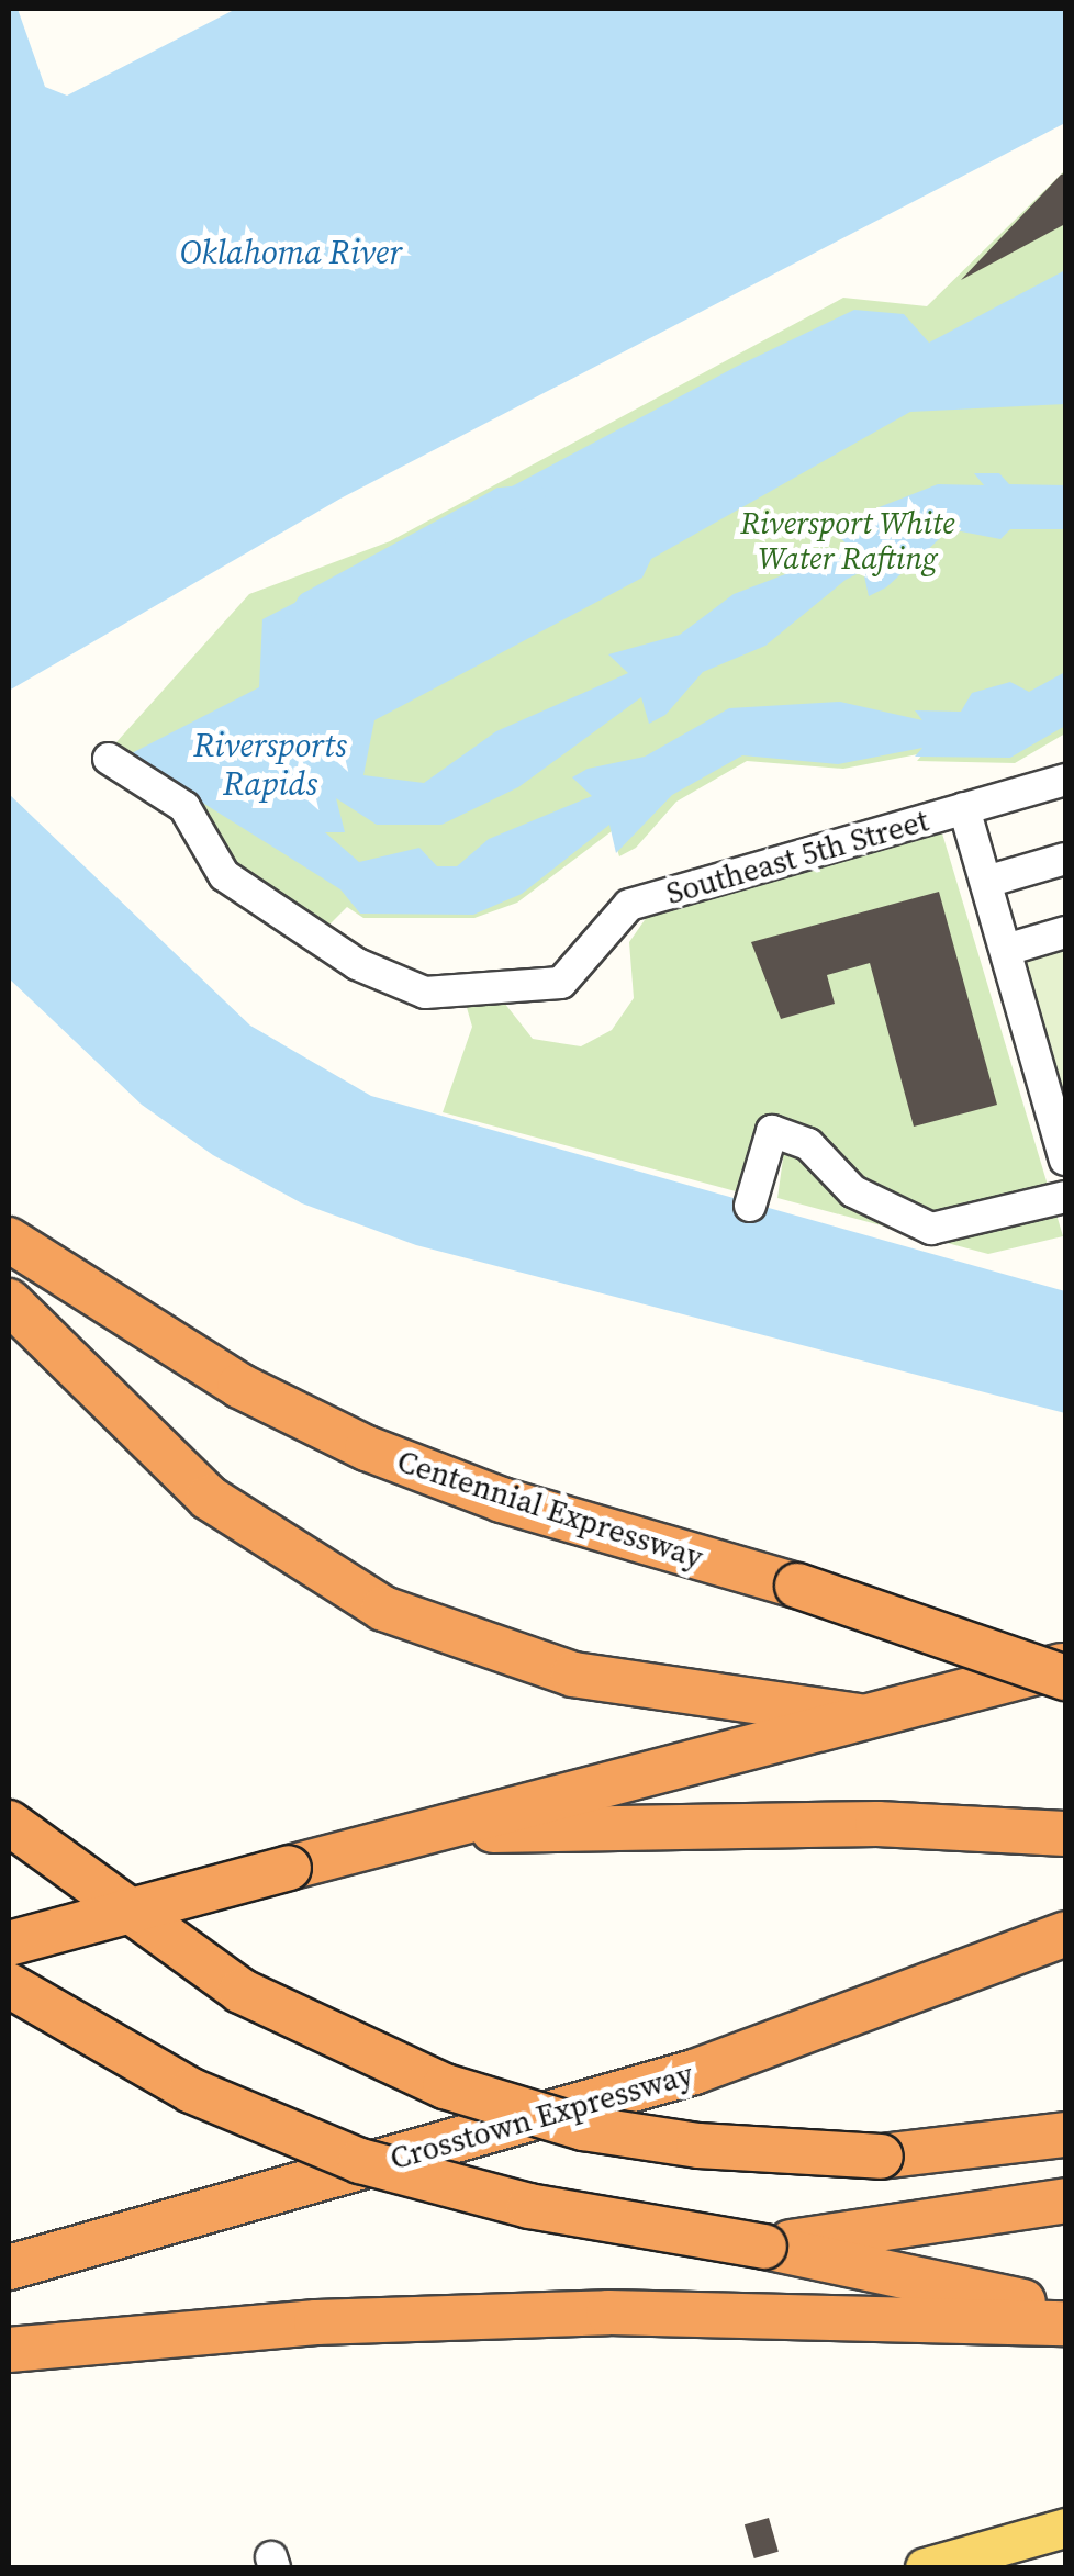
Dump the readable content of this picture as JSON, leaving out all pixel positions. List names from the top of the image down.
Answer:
{
  "streets": {
    "highway": ["Centennial Expressway", "Crosstown Expressway"],
    "street": ["Southeast 5th Street"]
  },
  "water": ["Oklahoma River", "Riversports Rapids"],
  "parks": ["Riversport White Water Rafting"]
}
